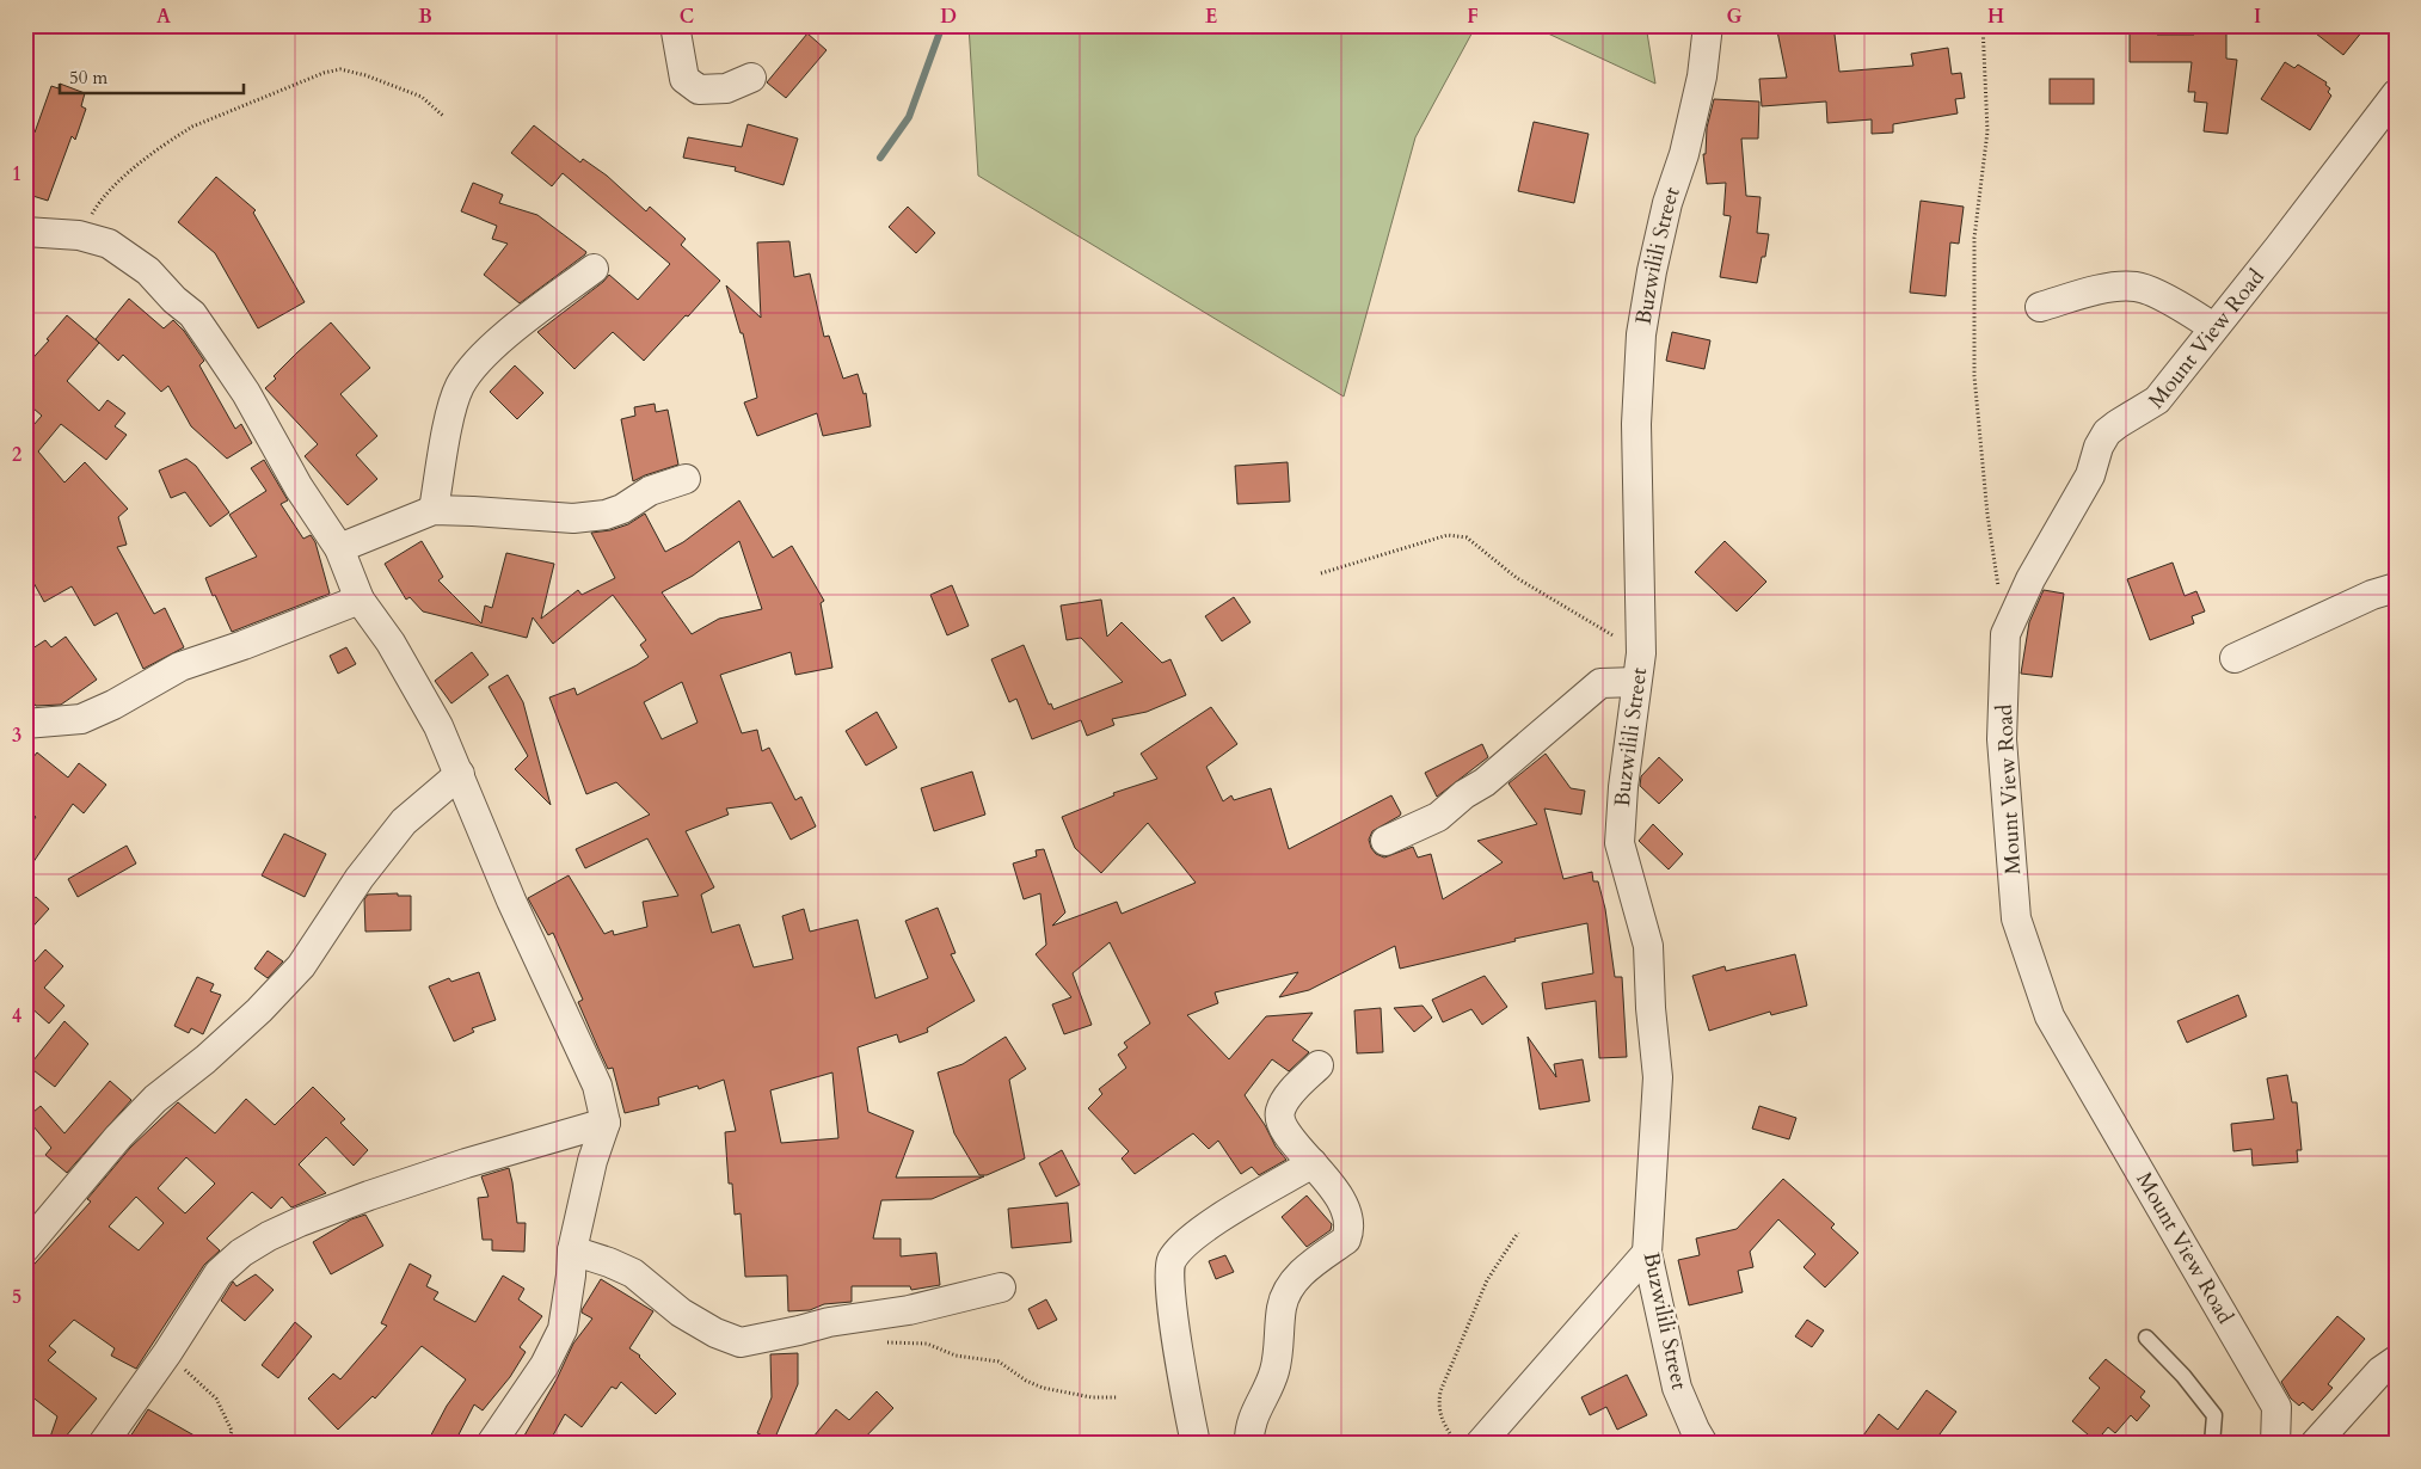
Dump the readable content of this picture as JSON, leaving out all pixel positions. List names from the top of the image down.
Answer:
{
  "streets": {
    "street": ["Buzwilili Street", "Mount View Road"]
  },
  "scale_bar": "50 m",
  "grid": {
    "columns": [
      "A",
      "B",
      "C",
      "D",
      "E",
      "F",
      "G",
      "H",
      "I"
    ],
    "rows": [
      "1",
      "2",
      "3",
      "4",
      "5"
    ]
  }
}
